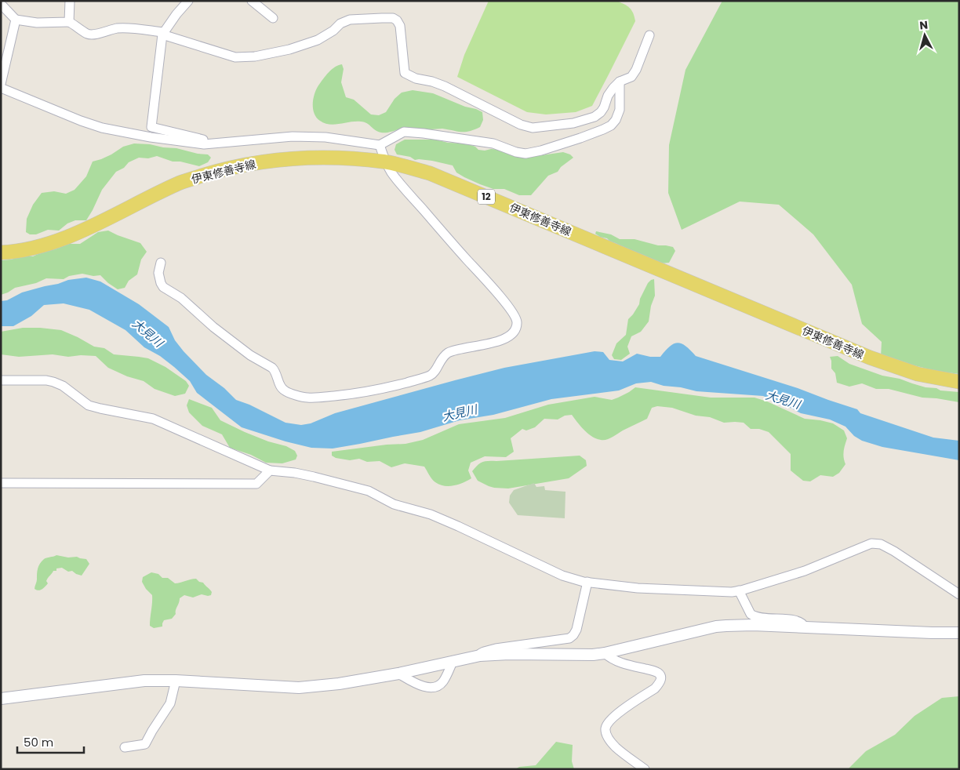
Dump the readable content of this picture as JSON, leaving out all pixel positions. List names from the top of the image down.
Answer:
{
  "streets": {
    "main road": ["伊東修善寺線", "12"]
  },
  "water": ["大見川"],
  "scale_bar": "50 m",
  "north": "top"
}
